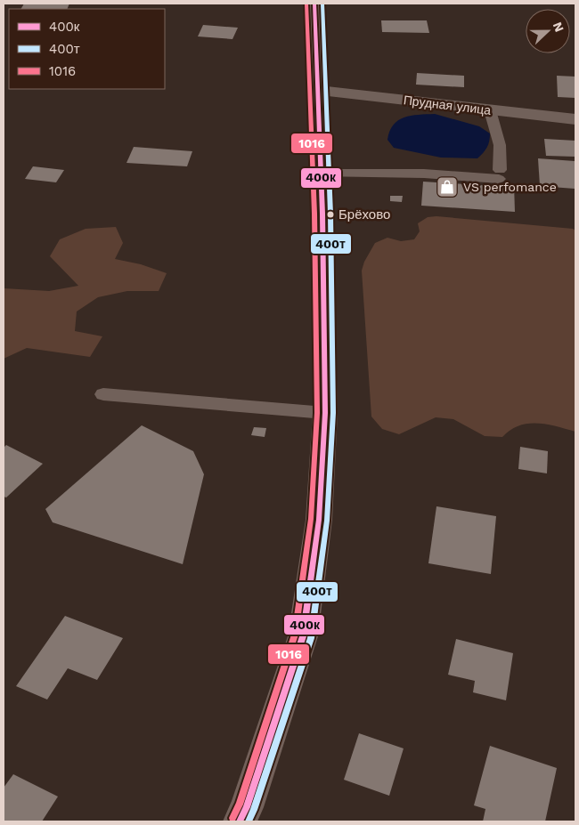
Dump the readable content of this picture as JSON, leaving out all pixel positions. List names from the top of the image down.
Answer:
{
  "streets": {
    "street": ["Прудная улица"]
  },
  "places": {
    "shop": ["VS perfomance"],
    "other": ["Брёхово"]
  },
  "lines": ["transit line 400к", "transit line 400т", "transit line 1016"],
  "legend": ["400к", "400т", "1016"],
  "north": "right"
}
